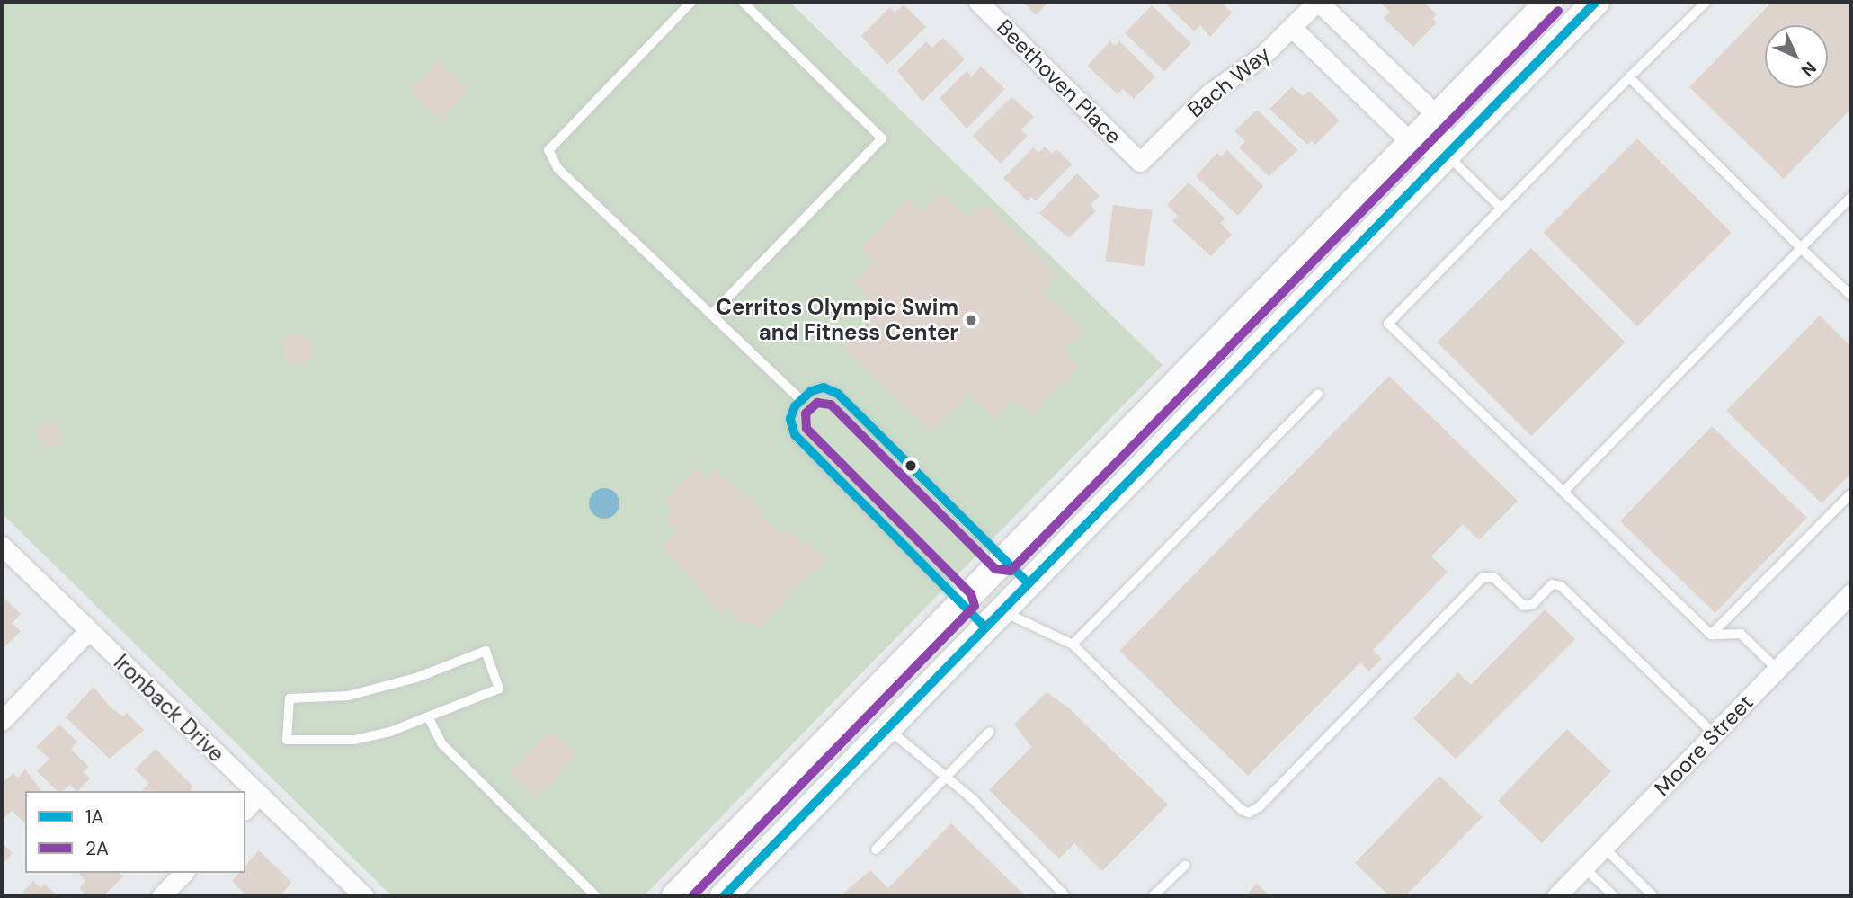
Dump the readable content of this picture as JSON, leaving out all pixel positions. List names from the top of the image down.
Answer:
{
  "streets": {
    "street": [
      "Beethoven Place",
      "Bach Way",
      "Ironback Drive",
      "Moore Street"
    ]
  },
  "crossings": [
    ["Beethoven Place", "Bach Way"]
  ],
  "places": ["Cerritos Olympic Swim and Fitness Center"],
  "lines": ["transit line 1A", "transit line 2A"],
  "legend": ["1A", "2A"],
  "north": "bottom right"
}
